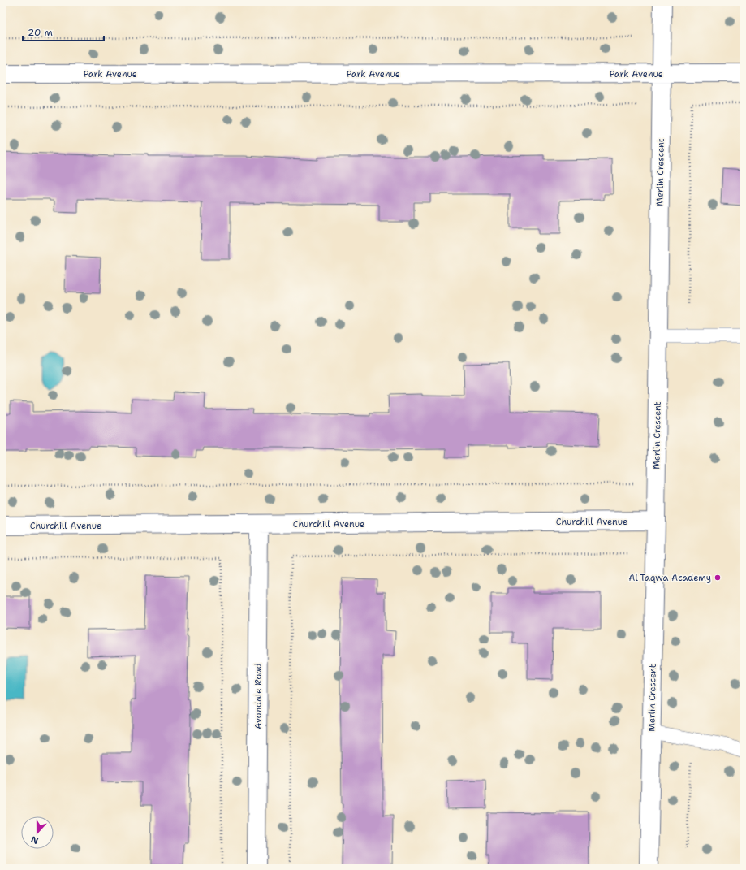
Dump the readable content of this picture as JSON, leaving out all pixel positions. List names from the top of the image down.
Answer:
{
  "streets": {
    "street": [
      "Park Avenue",
      "Merlin Crescent",
      "Churchill Avenue",
      "Avondale Road"
    ]
  },
  "crossings": [
    ["Park Avenue", "Merlin Crescent"],
    ["Merlin Crescent", "Churchill Avenue"],
    ["Churchill Avenue", "Avondale Road"]
  ],
  "places": ["Al-Taqwa Academy"],
  "scale_bar": "20 m",
  "north": "bottom"
}
